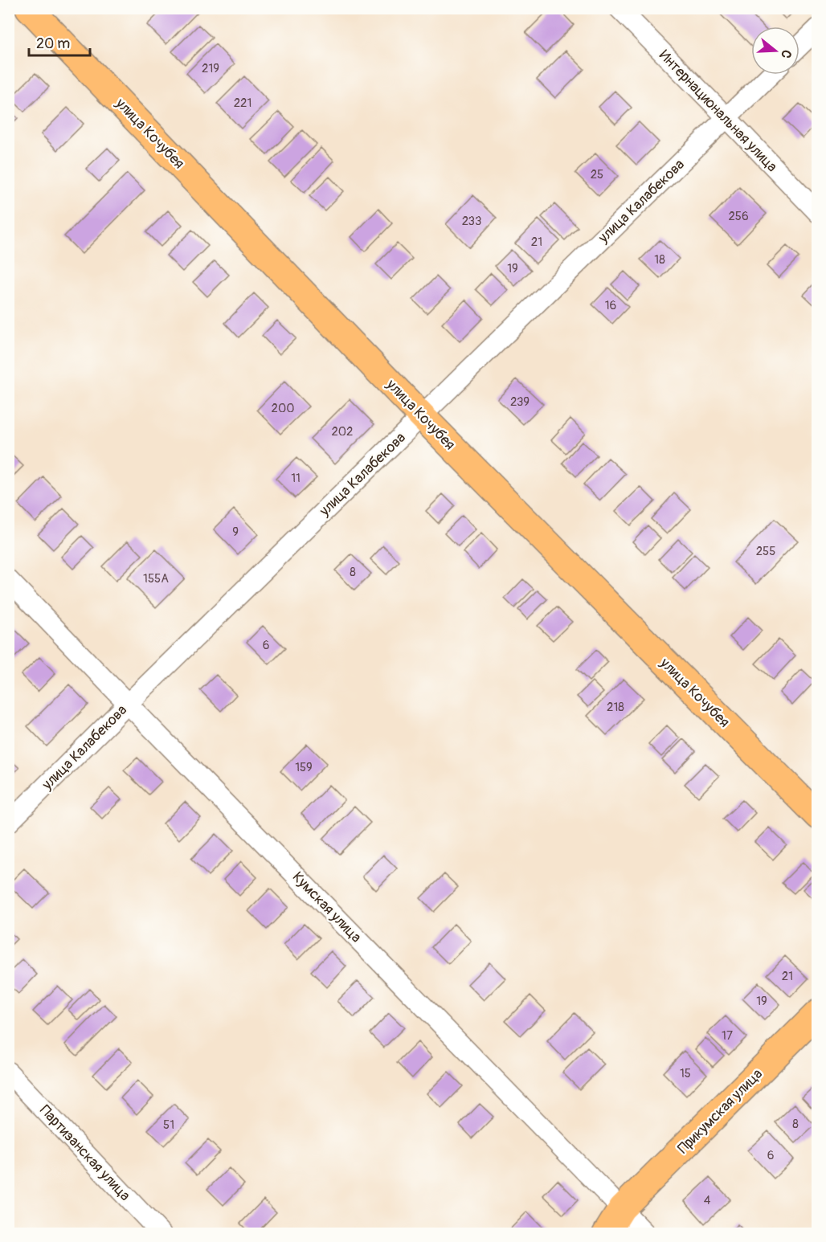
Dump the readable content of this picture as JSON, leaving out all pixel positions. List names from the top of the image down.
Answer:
{
  "streets": {
    "main road": ["улица Кочубея", "Прикумская улица"],
    "street": [
      "Интернациональная улица",
      "улица Калабекова",
      "Кумская улица",
      "Партизанская улица"
    ]
  },
  "crossings": [
    ["Интернациональная улица", "улица Калабекова"],
    ["улица Кочубея", "улица Калабекова"],
    ["улица Калабекова", "Кумская улица"],
    ["Кумская улица", "Прикумская улица"]
  ],
  "house_numbers": [
    "219",
    "221",
    "25",
    "256",
    "233",
    "21",
    "18",
    "19",
    "16",
    "239",
    "200",
    "202",
    "11",
    "9",
    "255",
    "8",
    "155А",
    "6",
    "218",
    "159",
    "21",
    "19",
    "17",
    "15",
    "8",
    "51",
    "6",
    "4"
  ],
  "scale_bar": "20 m",
  "north": "right"
}
